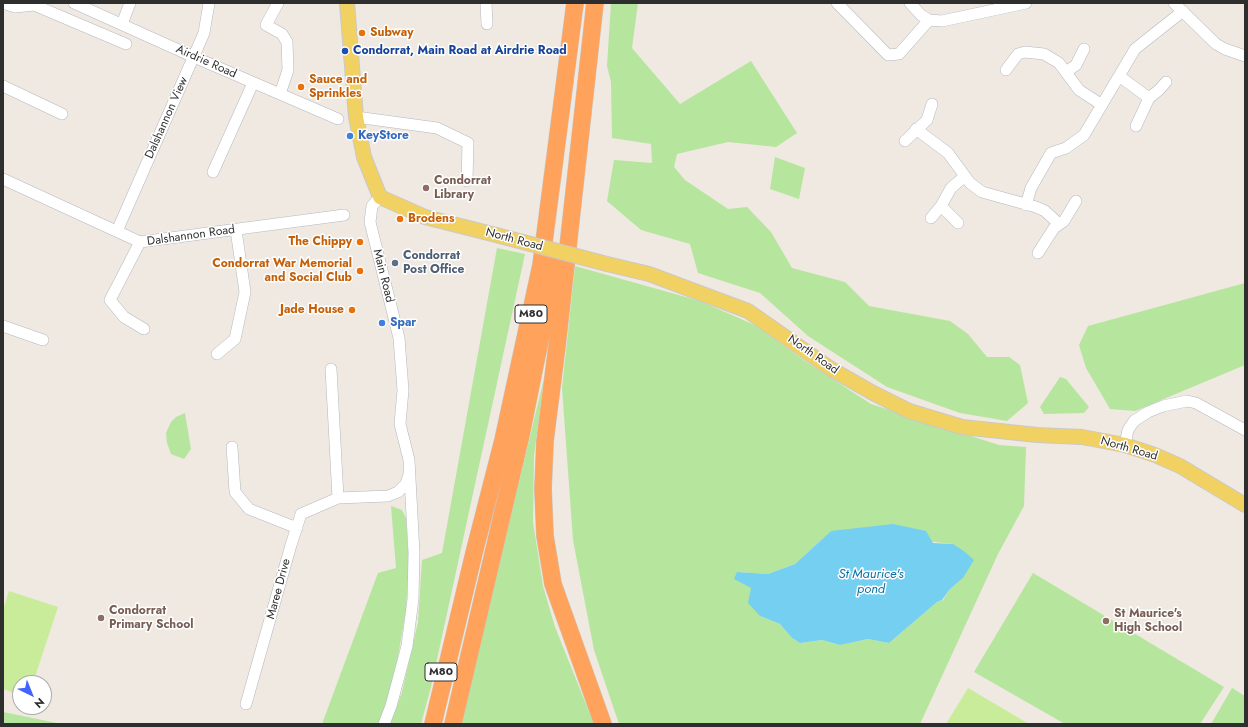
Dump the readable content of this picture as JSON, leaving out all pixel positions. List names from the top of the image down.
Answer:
{
  "streets": {
    "highway": ["M80"],
    "main road": ["North Road"],
    "street": [
      "Airdrie Road",
      "Dalshannon View",
      "Dalshannon Road",
      "Main Road",
      "Maree Drive"
    ]
  },
  "crossings": [
    ["Airdrie Road", "Dalshannon View"],
    ["Dalshannon View", "Dalshannon Road"],
    ["North Road", "Main Road"]
  ],
  "water": ["St Maurice's pond"],
  "places": [
    "Subway",
    "Condorrat, Main Road at Airdrie Road",
    "Sauce and Sprinkles",
    "KeyStore",
    "Condorrat Library",
    "Brodens",
    "The Chippy",
    "Condorrat Post Office",
    "Condorrat War Memorial and Social Club",
    "Jade House",
    "Spar",
    "Condorrat Primary School",
    "St Maurice's High School"
  ],
  "north": "bottom right"
}
